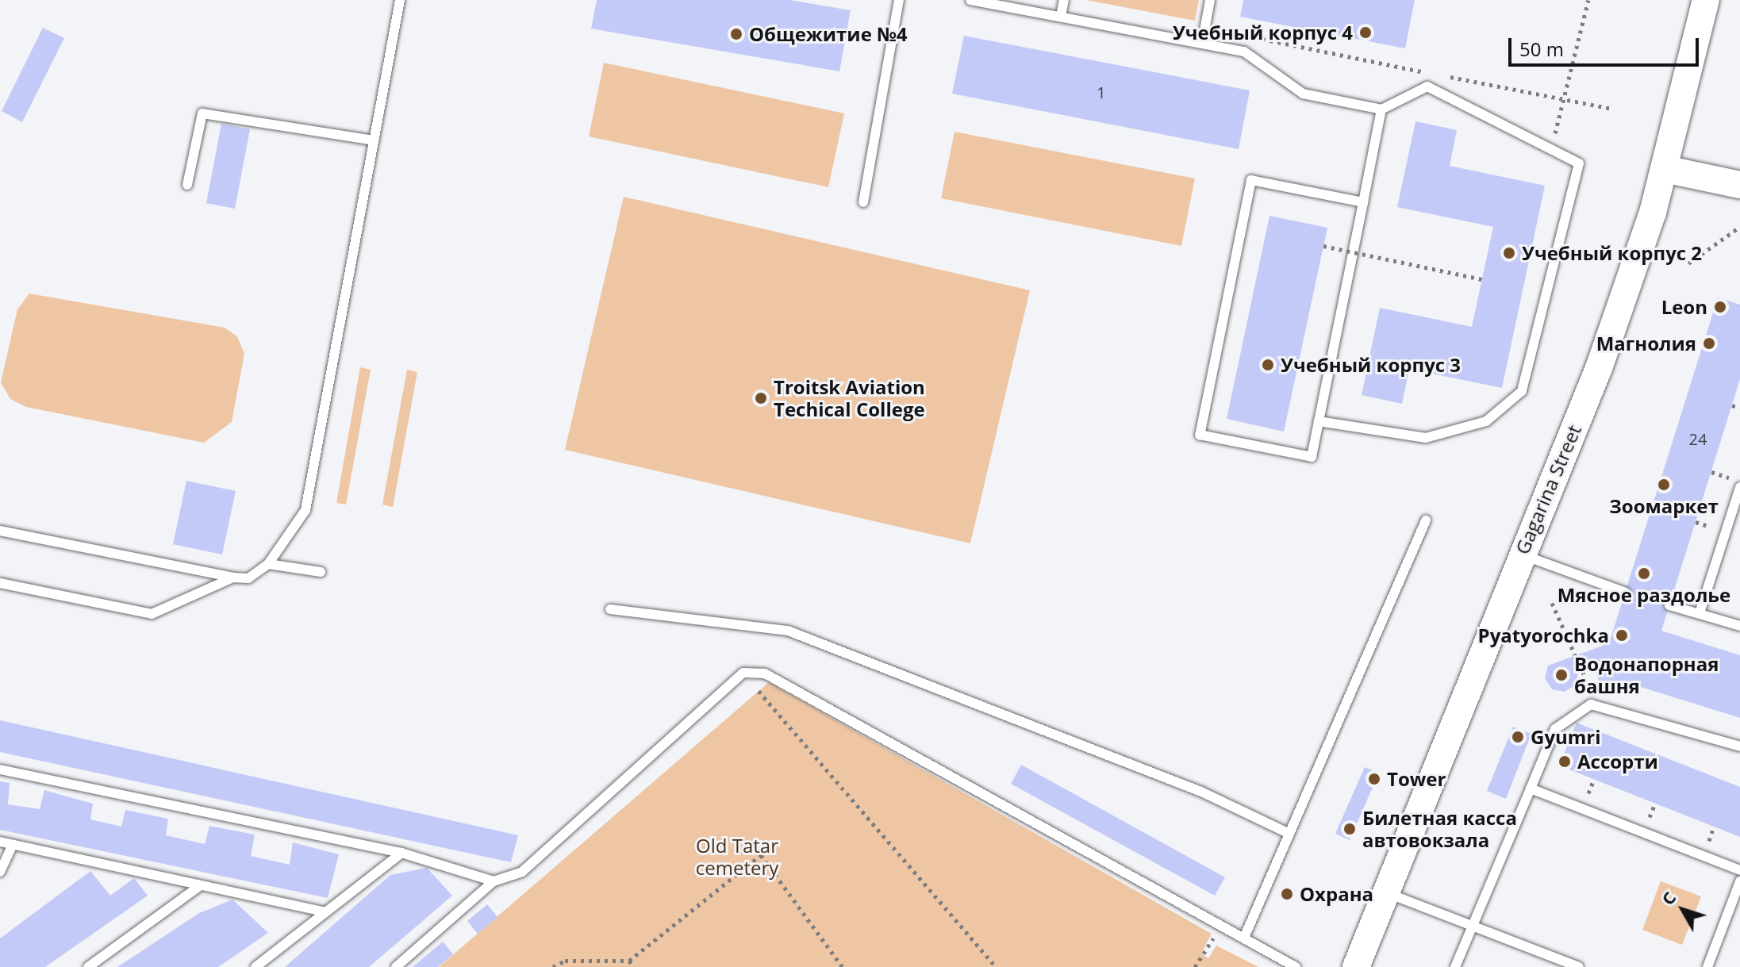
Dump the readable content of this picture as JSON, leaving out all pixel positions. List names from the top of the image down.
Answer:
{
  "streets": {
    "main road": ["Gagarina Street"]
  },
  "parks": ["Old Tatar cemetery"],
  "places": [
    "Учебный корпус 4",
    "Общежитие №4",
    "Учебный корпус 2",
    "Leon",
    "Магнолия",
    "Учебный корпус 3",
    "Troitsk Aviation Techical College",
    "Зоомаркет",
    "Мясное раздолье",
    "Pyatyorochka",
    "Водонапорная башня",
    "Gyumri",
    "Ассорти",
    "Tower",
    "Билетная касса автовокзала",
    "Охрана"
  ],
  "house_numbers": ["1", "24"],
  "scale_bar": "50 m",
  "north": "top left"
}
